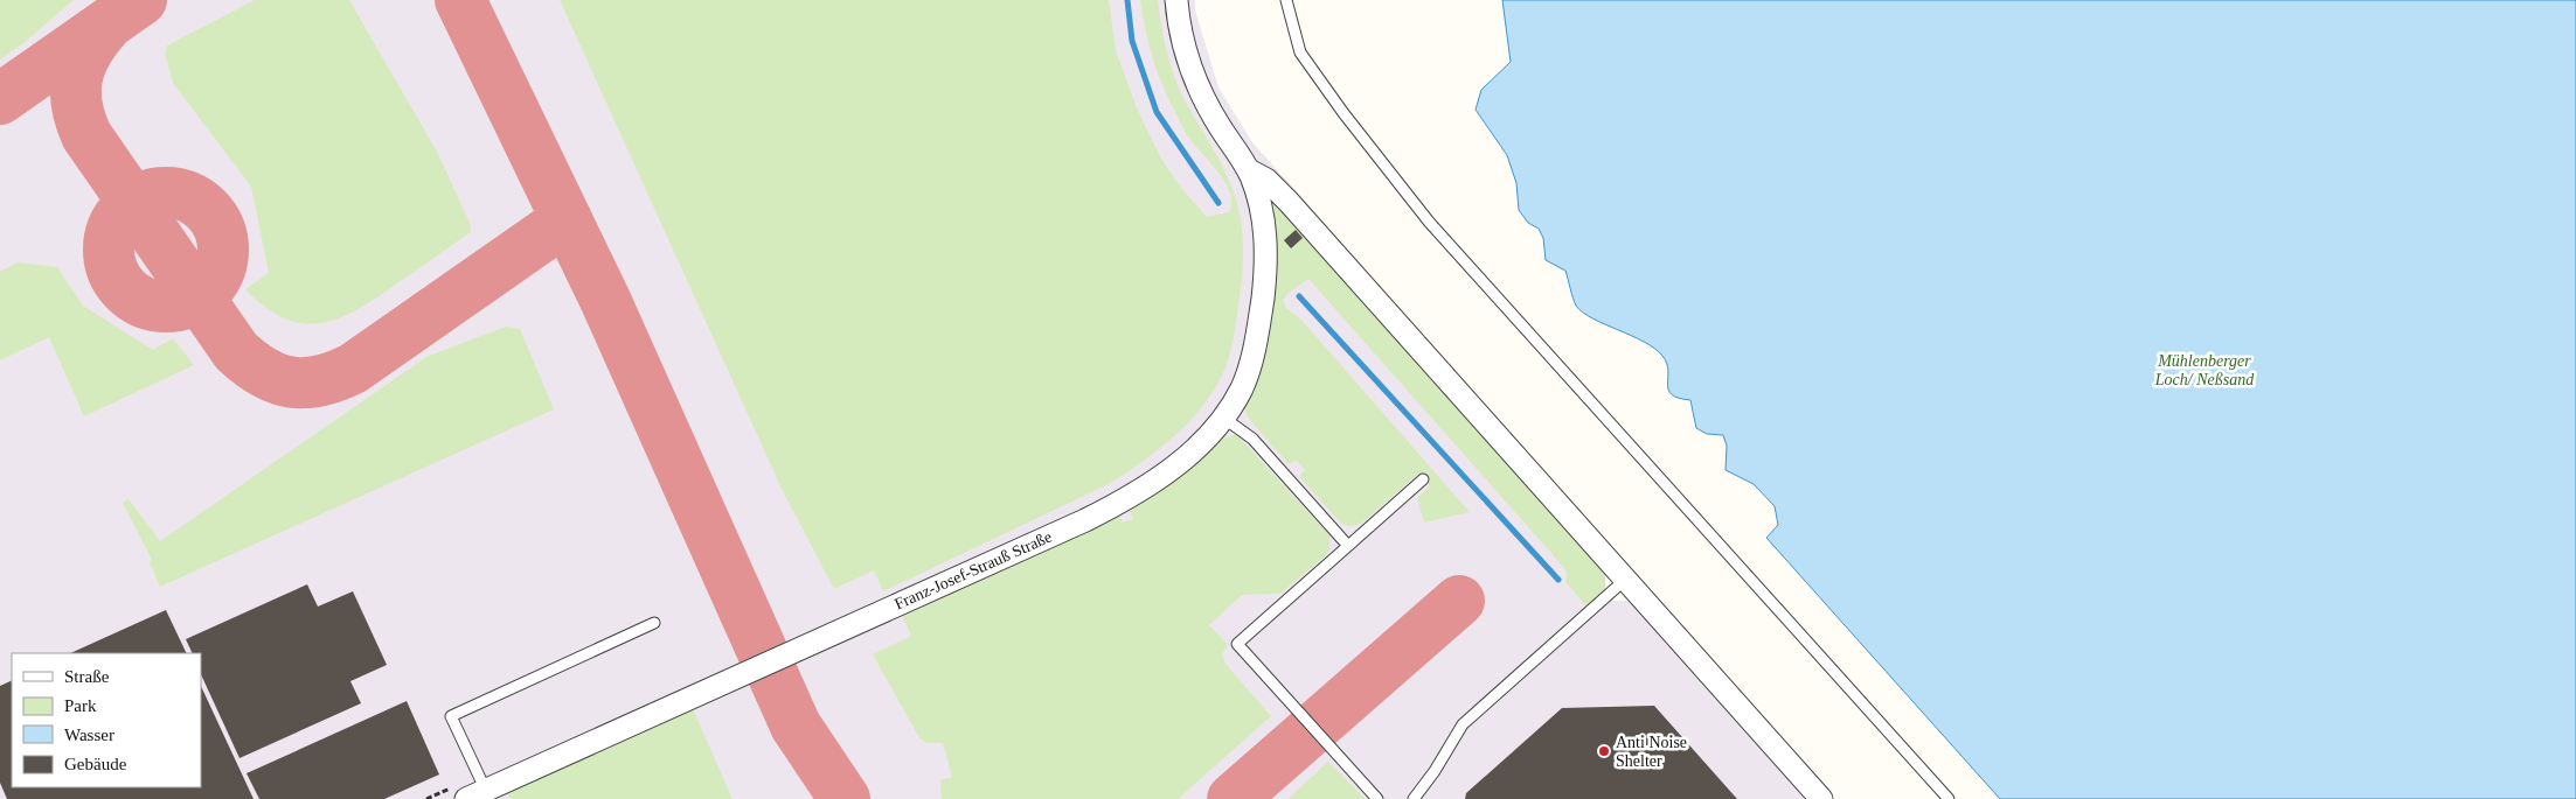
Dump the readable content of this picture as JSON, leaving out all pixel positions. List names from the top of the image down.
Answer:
{
  "streets": {
    "street": ["Franz-Josef-Strauß Straße"]
  },
  "parks": ["Mühlenberger Loch/ Neßsand"],
  "places": ["Anti Noise Shelter"],
  "legend": [
    "Straße",
    "Park",
    "Wasser",
    "Gebäude"
  ]
}
